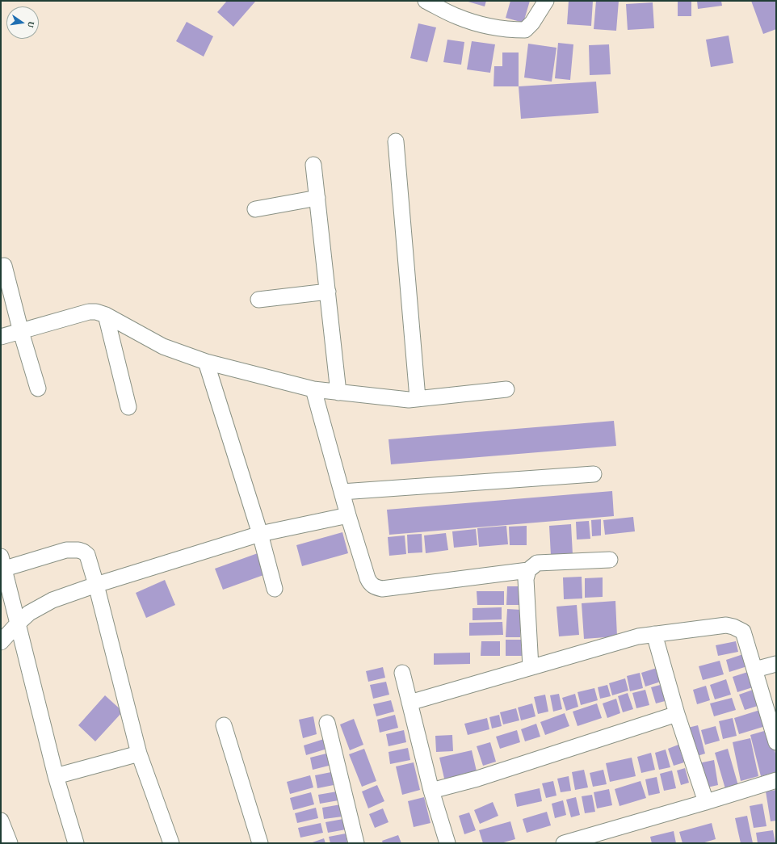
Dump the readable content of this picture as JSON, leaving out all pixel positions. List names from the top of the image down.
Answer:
{
  "north": "right"
}
